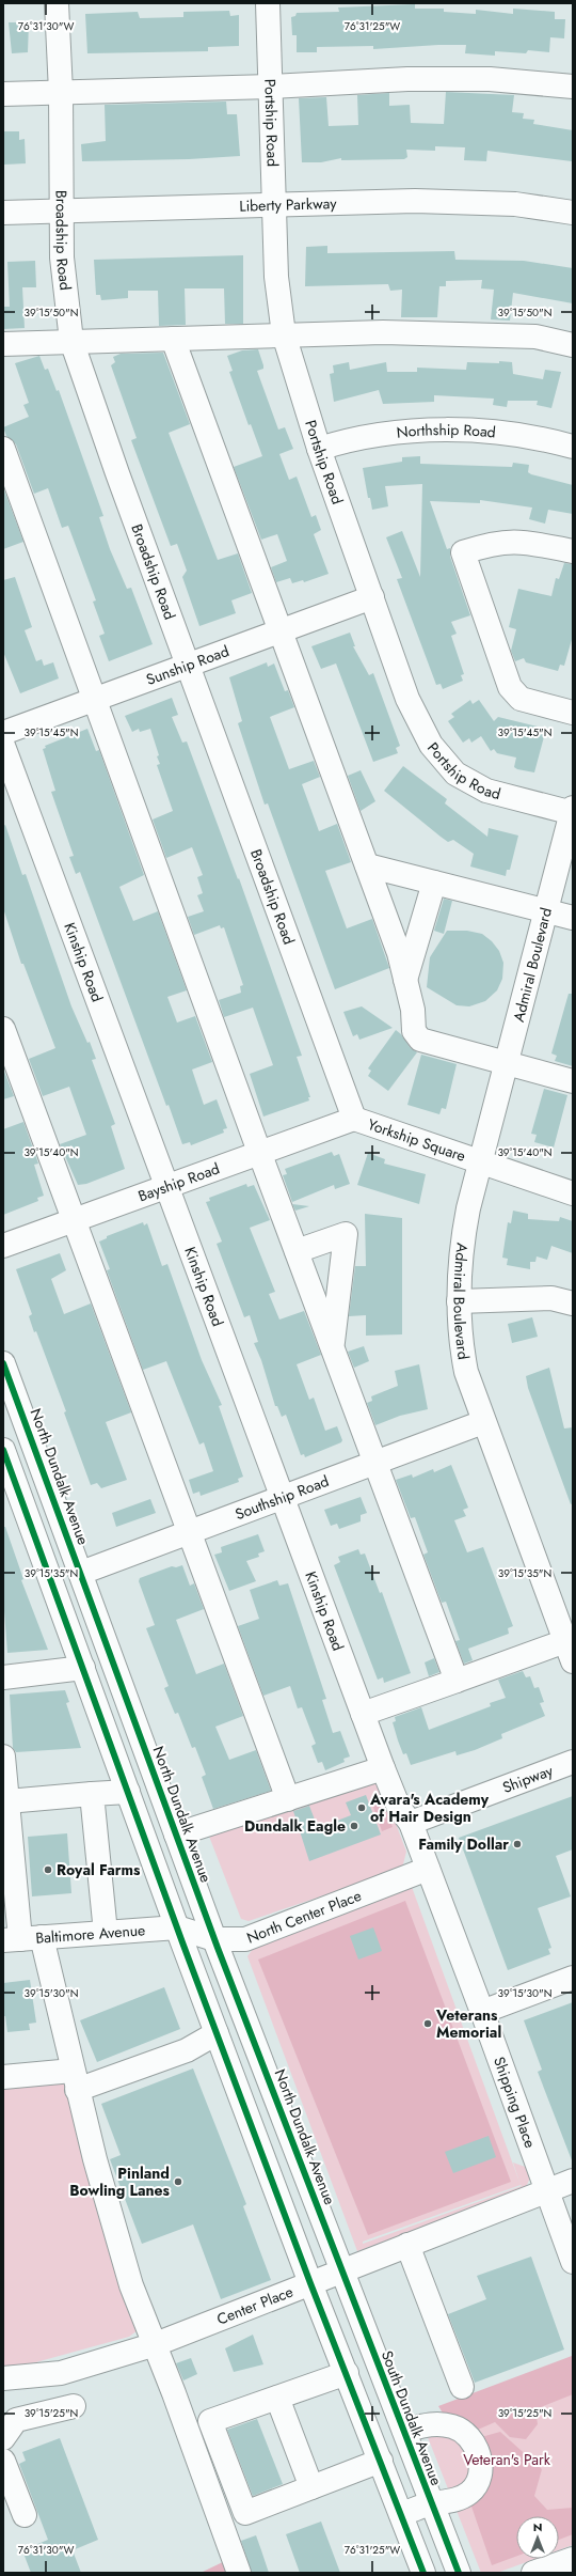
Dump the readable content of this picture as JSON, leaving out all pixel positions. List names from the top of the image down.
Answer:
{
  "streets": {
    "street": [
      "Portship Road",
      "Liberty Parkway",
      "Broadship Road",
      "Northship Road",
      "Sunship Road",
      "Kinship Road",
      "Admiral Boulevard",
      "Yorkship Square",
      "Bayship Road",
      "North Dundalk Avenue",
      "Southship Road",
      "Shipway",
      "North Center Place",
      "Baltimore Avenue",
      "Shipping Place",
      "Center Place",
      "South Dundalk Avenue"
    ]
  },
  "crossings": [
    ["Portship Road", "Liberty Parkway"],
    ["Portship Road", "Northship Road"],
    ["Portship Road", "Sunship Road"],
    ["Portship Road", "Admiral Boulevard"],
    ["Liberty Parkway", "Broadship Road"],
    ["Broadship Road", "Sunship Road"],
    ["Broadship Road", "Yorkship Square"],
    ["Broadship Road", "Bayship Road"],
    ["Kinship Road", "Bayship Road"],
    ["Kinship Road", "Southship Road"],
    ["Kinship Road", "Shipway"],
    ["Kinship Road", "Shipping Place"],
    ["Admiral Boulevard", "Yorkship Square"],
    ["Admiral Boulevard", "Southship Road"],
    ["Yorkship Square", "Bayship Road"],
    ["North Dundalk Avenue", "Southship Road"],
    ["North Dundalk Avenue", "North Center Place"],
    ["North Dundalk Avenue", "Center Place"],
    ["North Dundalk Avenue", "South Dundalk Avenue"],
    ["Shipway", "Shipping Place"],
    ["North Center Place", "Baltimore Avenue"],
    ["North Center Place", "Shipping Place"],
    ["Shipping Place", "Center Place"],
    ["Center Place", "South Dundalk Avenue"]
  ],
  "parks": ["Veteran's Park"],
  "places": [
    "Avara's Academy of Hair Design",
    "Dundalk Eagle",
    "Family Dollar",
    "Royal Farms",
    "Veterans Memorial",
    "Pinland Bowling Lanes"
  ],
  "north": "top",
  "coordinates": [
    "76°31'30\"W",
    "76°31'25\"W",
    "39°15'50\"N",
    "39°15'45\"N",
    "39°15'40\"N",
    "39°15'35\"N",
    "39°15'30\"N",
    "39°15'25\"N"
  ]
}
